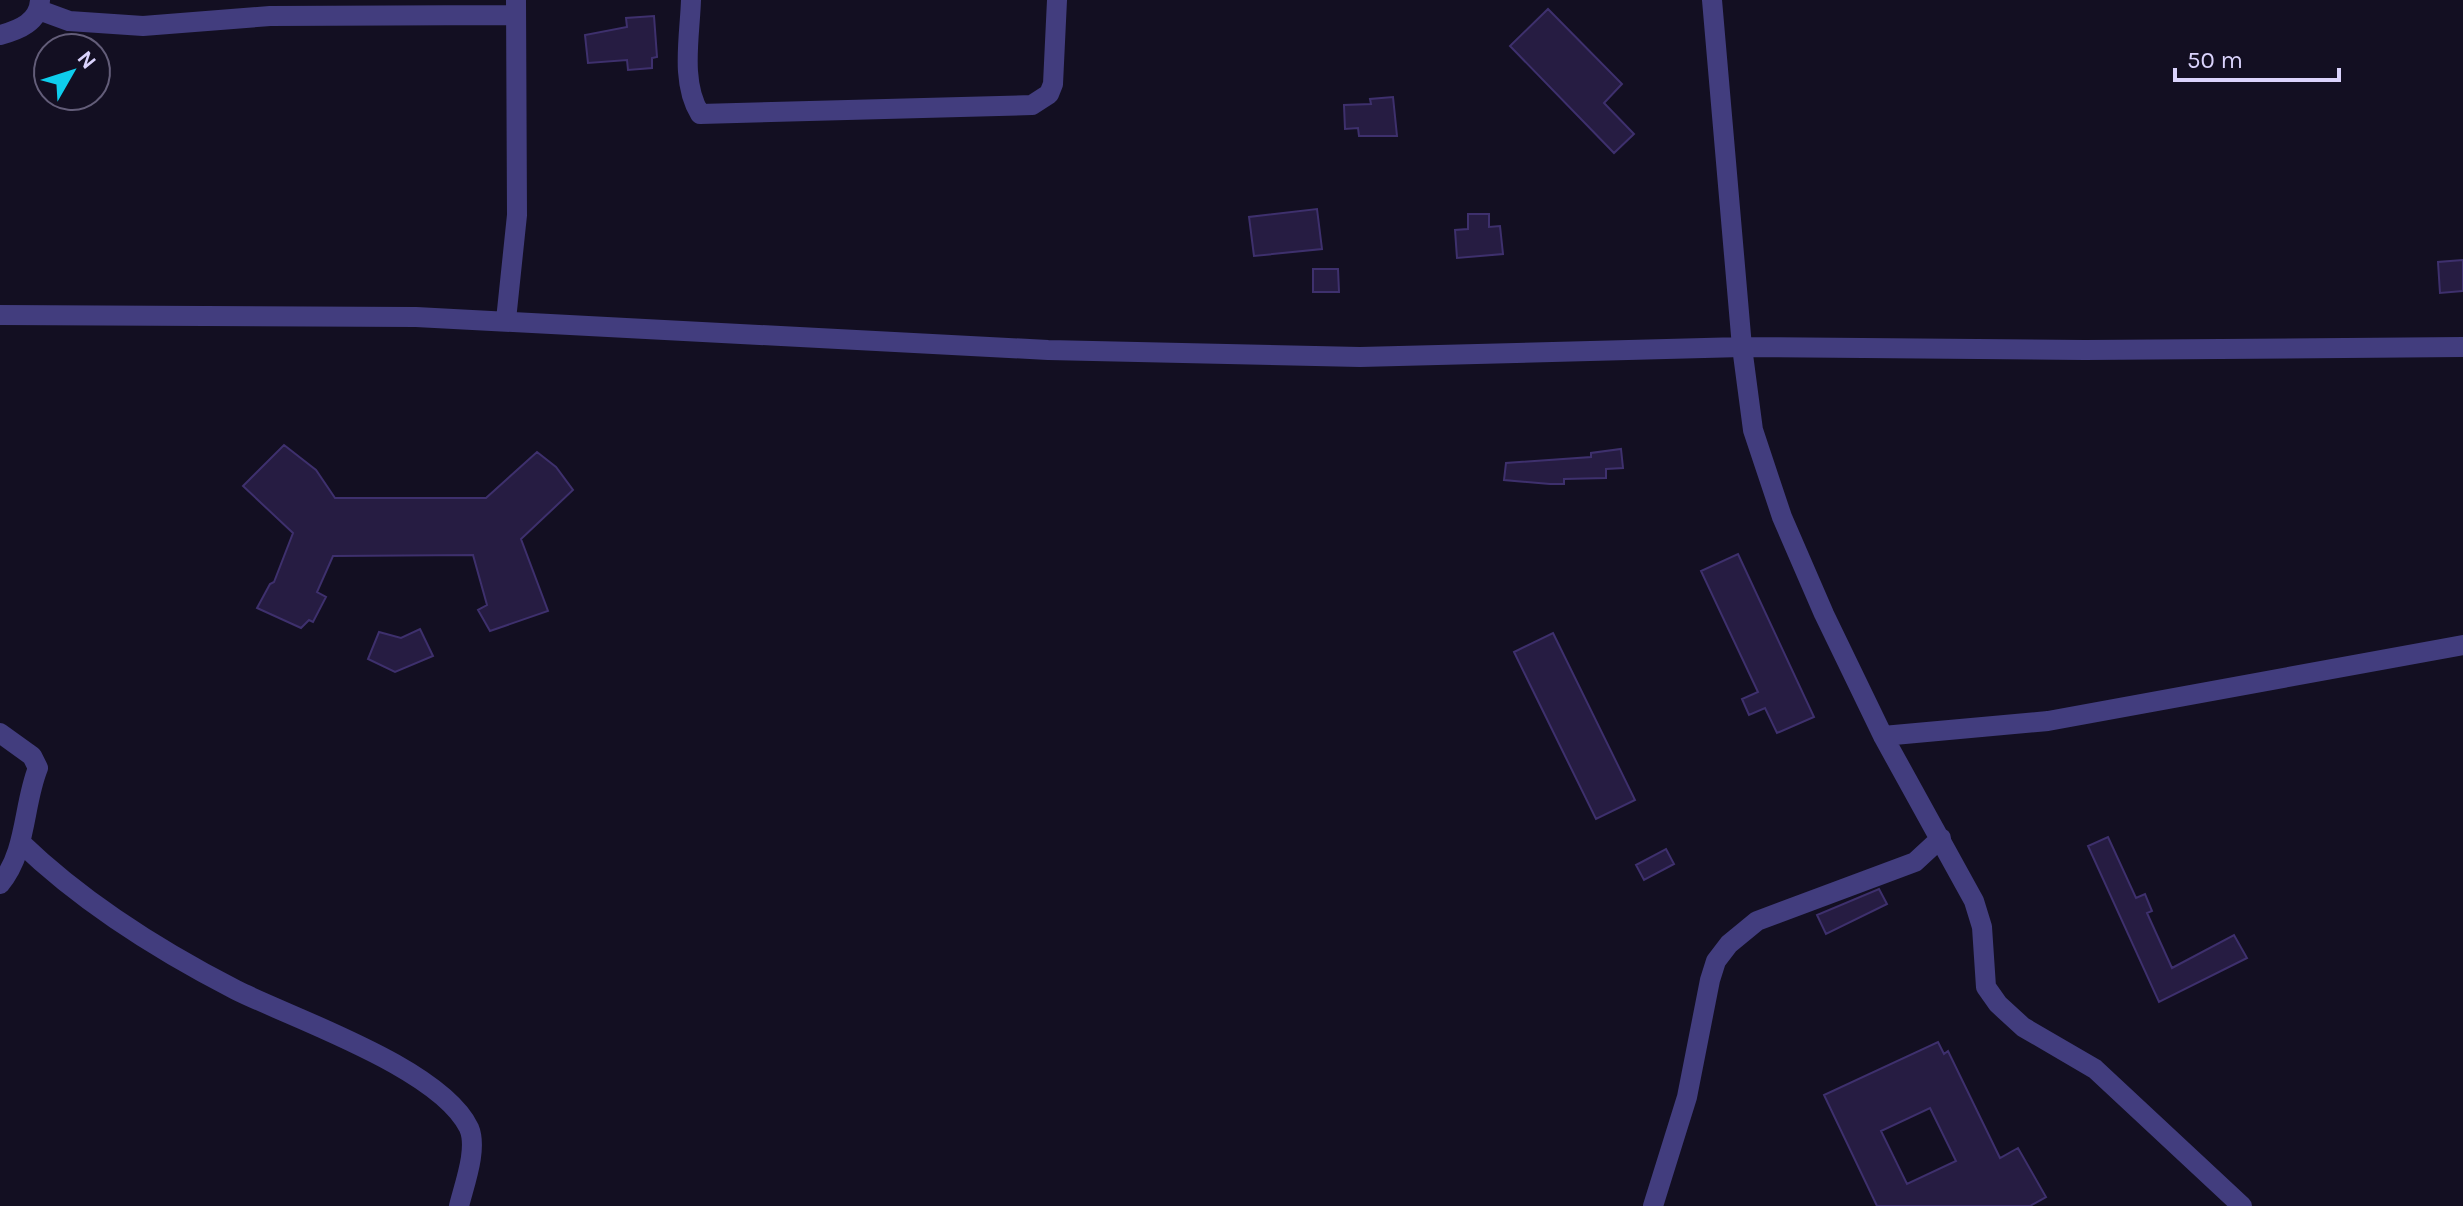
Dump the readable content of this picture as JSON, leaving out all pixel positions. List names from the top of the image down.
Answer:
{
  "scale_bar": "50 m",
  "north": "top right"
}
